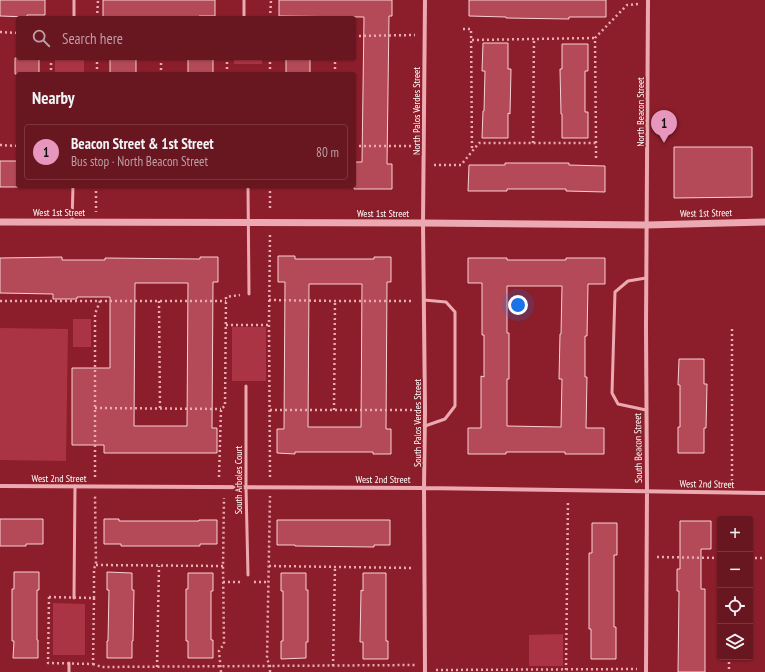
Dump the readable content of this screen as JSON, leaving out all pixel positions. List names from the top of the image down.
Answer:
{
  "streets": {
    "street": [
      "North Palos Verdes Street",
      "North Beacon Street",
      "West 1st Street",
      "South Palos Verdes Street",
      "South Beacon Street",
      "West 2nd Street"
    ],
    "lane": ["South Arboles Court"]
  },
  "crossings": [
    ["North Palos Verdes Street", "West 1st Street"],
    ["North Palos Verdes Street", "South Palos Verdes Street"],
    ["North Beacon Street", "West 1st Street"],
    ["North Beacon Street", "South Beacon Street"],
    ["West 1st Street", "South Palos Verdes Street"],
    ["West 1st Street", "South Beacon Street"],
    ["South Palos Verdes Street", "West 2nd Street"],
    ["South Beacon Street", "West 2nd Street"],
    ["West 2nd Street", "South Arboles Court"]
  ],
  "page": {
    "search": "Search here",
    "heading": "Nearby",
    "pins": "1",
    "list": [
      {
        "mark": "1",
        "name": "Beacon Street & 1st Street",
        "note": "Bus stop · North Beacon Street",
        "value": "80 m"
      }
    ],
    "map_buttons": ["+", "−"]
  }
}
